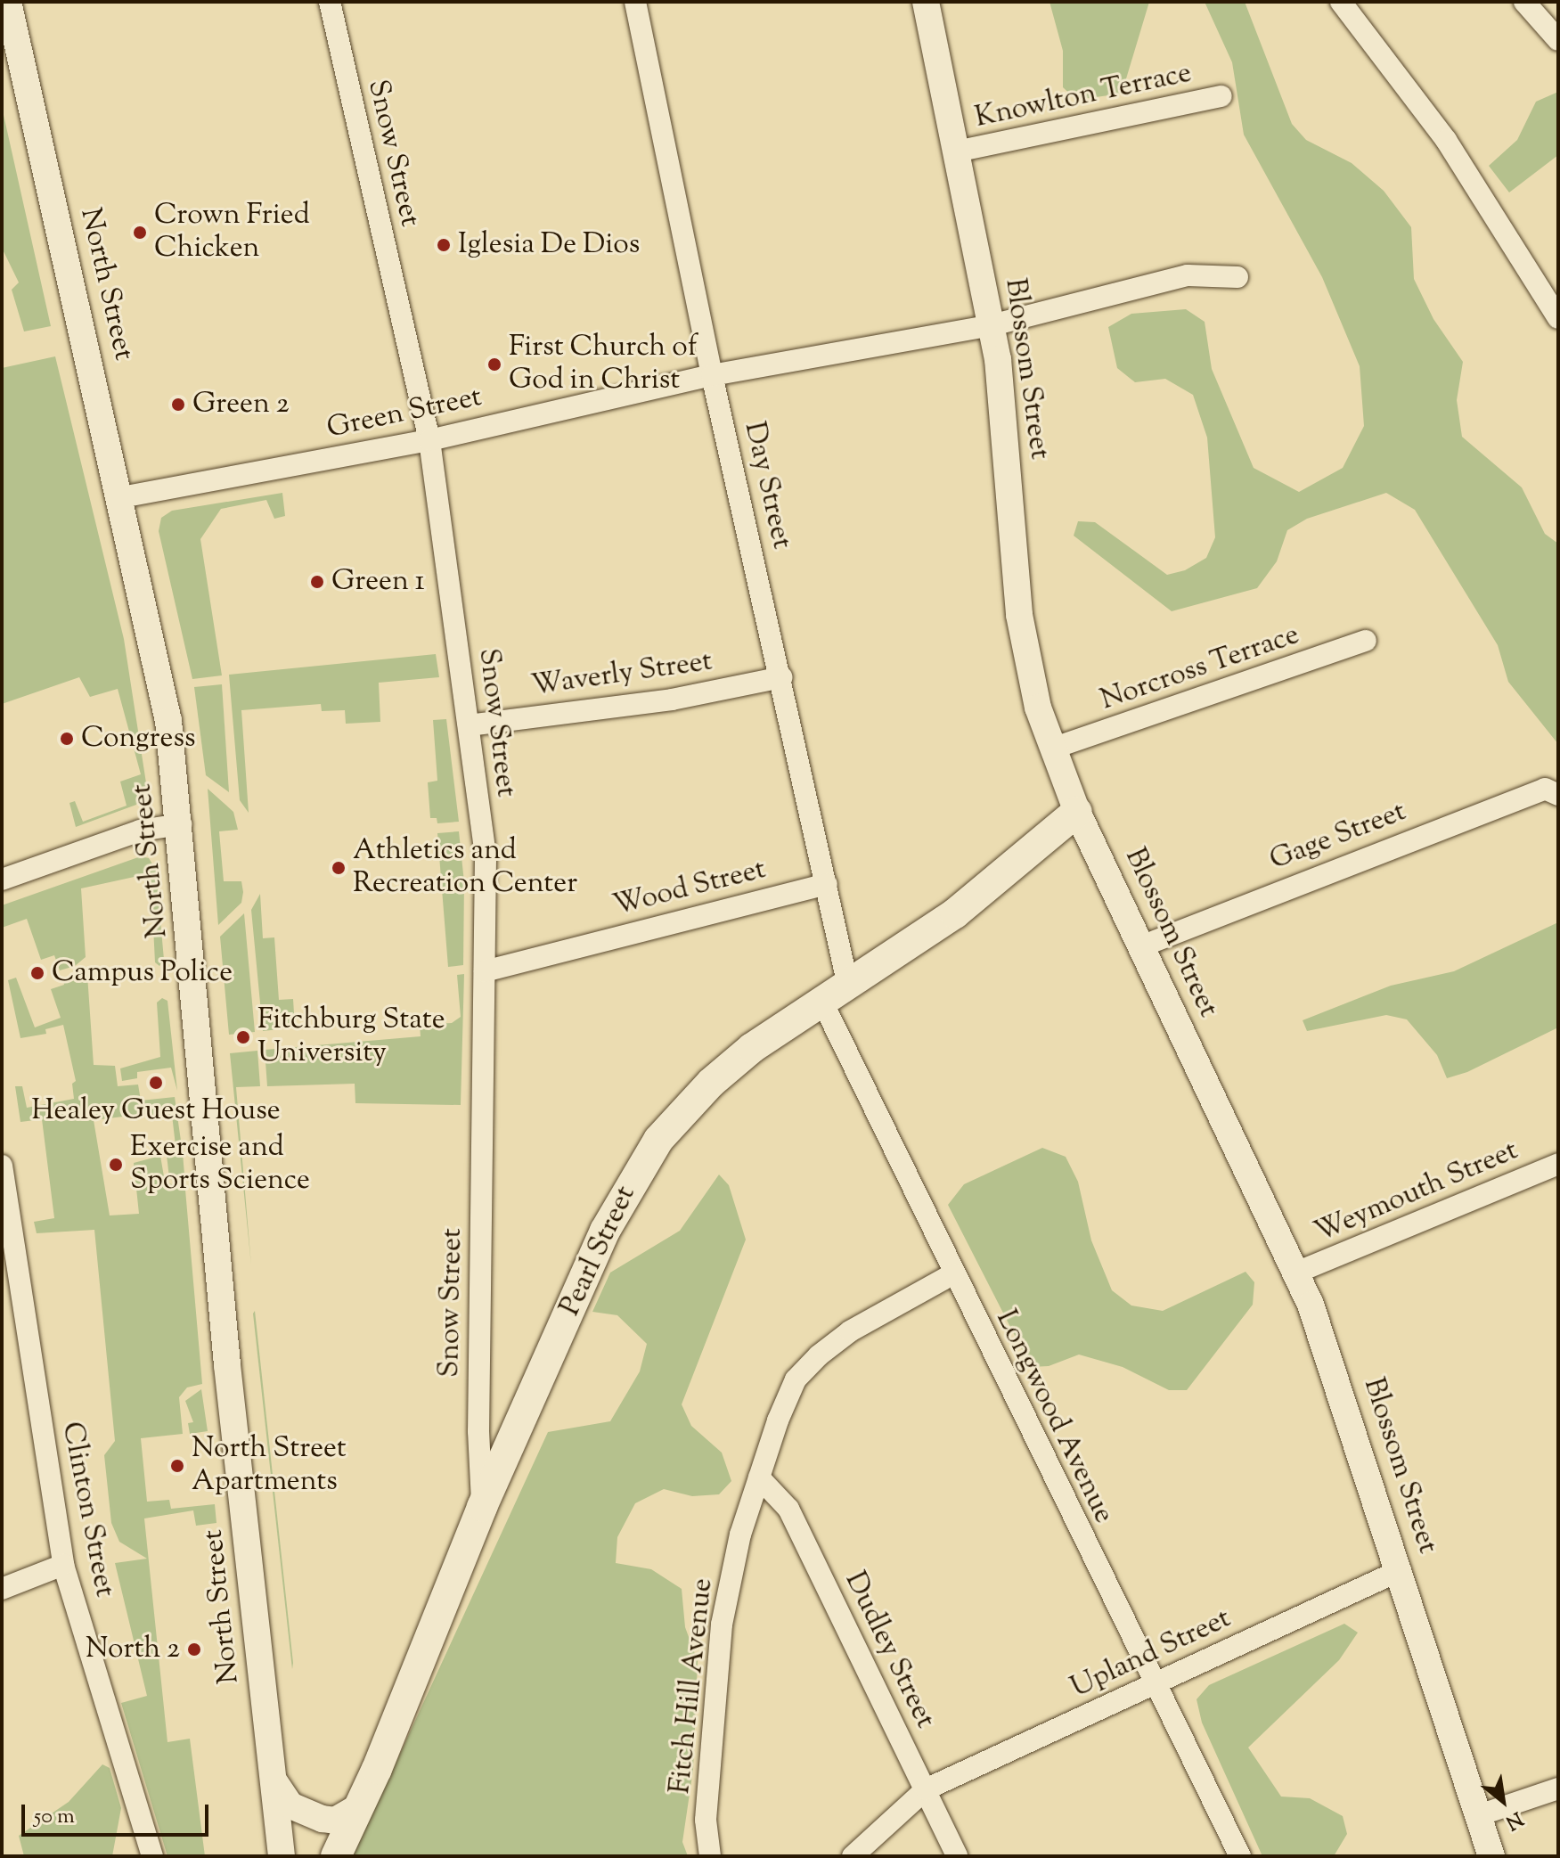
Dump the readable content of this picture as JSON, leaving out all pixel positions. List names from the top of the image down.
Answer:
{
  "streets": {
    "main road": ["Pearl Street"],
    "street": [
      "Knowlton Terrace",
      "Snow Street",
      "North Street",
      "Blossom Street",
      "Green Street",
      "Day Street",
      "Norcross Terrace",
      "Waverly Street",
      "Gage Street",
      "Wood Street",
      "Weymouth Street",
      "Longwood Avenue",
      "Clinton Street",
      "Dudley Street",
      "Upland Street",
      "Fitch Hill Avenue"
    ]
  },
  "crossings": [
    ["Knowlton Terrace", "Blossom Street"],
    ["Snow Street", "Green Street"],
    ["Snow Street", "Waverly Street"],
    ["Snow Street", "Wood Street"],
    ["Snow Street", "Pearl Street"],
    ["North Street", "Green Street"],
    ["Blossom Street", "Green Street"],
    ["Blossom Street", "Norcross Terrace"],
    ["Blossom Street", "Gage Street"],
    ["Blossom Street", "Weymouth Street"],
    ["Blossom Street", "Pearl Street"],
    ["Blossom Street", "Upland Street"],
    ["Green Street", "Day Street"],
    ["Day Street", "Waverly Street"],
    ["Day Street", "Wood Street"],
    ["Day Street", "Pearl Street"],
    ["Pearl Street", "Longwood Avenue"],
    ["Longwood Avenue", "Upland Street"],
    ["Longwood Avenue", "Fitch Hill Avenue"],
    ["Dudley Street", "Upland Street"],
    ["Dudley Street", "Fitch Hill Avenue"]
  ],
  "places": [
    "Crown Fried Chicken",
    "Iglesia De Dios",
    "First Church of God in Christ",
    "Green 2",
    "Green 1",
    "Congress",
    "Athletics and Recreation Center",
    "Campus Police",
    "Fitchburg State University",
    "Healey Guest House",
    "Exercise and Sports Science",
    "North Street Apartments",
    "North 2"
  ],
  "scale_bar": "50 m",
  "north": "bottom right"
}
